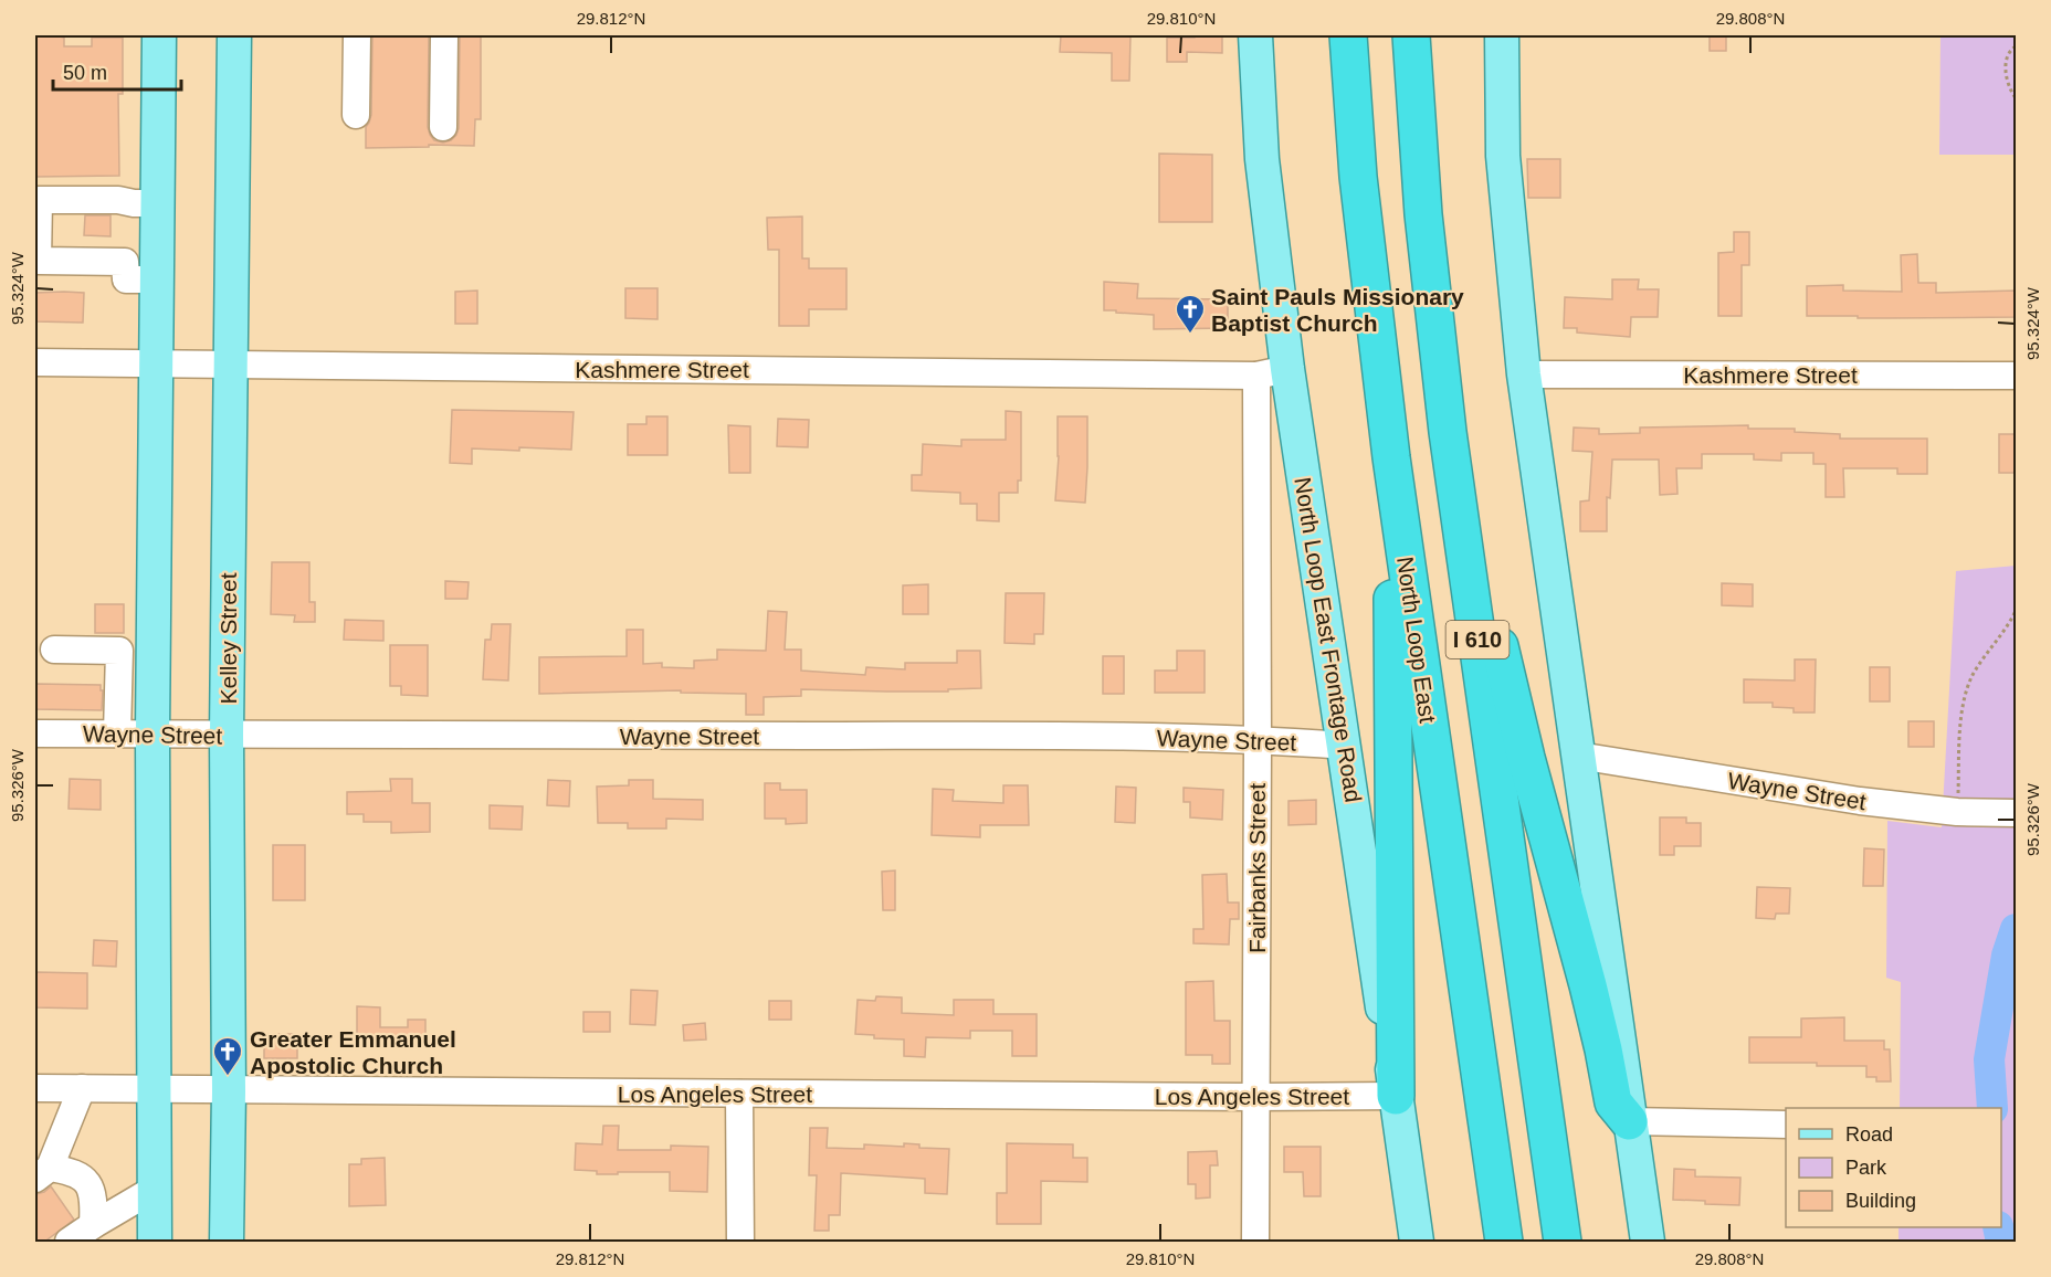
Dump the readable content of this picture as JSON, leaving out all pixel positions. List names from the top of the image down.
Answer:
{
  "streets": {
    "highway": ["North Loop East", "I 610"],
    "main road": ["Kelley Street", "North Loop East Frontage Road"],
    "street": [
      "Kashmere Street",
      "Wayne Street",
      "Fairbanks Street",
      "Los Angeles Street"
    ]
  },
  "crossings": [
    ["Kashmere Street", "Kelley Street"],
    ["Kashmere Street", "North Loop East Frontage Road"],
    ["Kashmere Street", "Fairbanks Street"],
    ["Kelley Street", "Wayne Street"],
    ["Kelley Street", "Los Angeles Street"],
    ["North Loop East Frontage Road", "Wayne Street"],
    ["North Loop East Frontage Road", "Fairbanks Street"],
    ["North Loop East Frontage Road", "Los Angeles Street"],
    ["Wayne Street", "Fairbanks Street"],
    ["Fairbanks Street", "Los Angeles Street"]
  ],
  "places": {
    "church": ["Saint Pauls Missionary Baptist Church", "Greater Emmanuel Apostolic Church"]
  },
  "legend": ["Road", "Park", "Building"],
  "scale_bar": "50 m",
  "coordinates": [
    "29.812°N",
    "29.810°N",
    "29.808°N",
    "95.324°W",
    "95.326°W"
  ]
}
